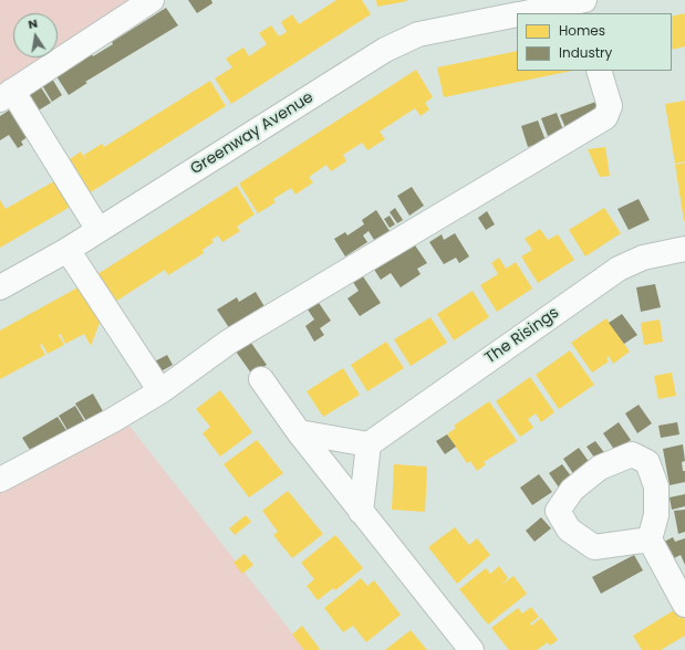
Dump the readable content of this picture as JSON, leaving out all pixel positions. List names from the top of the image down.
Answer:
{
  "streets": {
    "street": ["Greenway Avenue", "The Risings"]
  },
  "legend": ["Homes", "Industry"],
  "north": "top"
}
